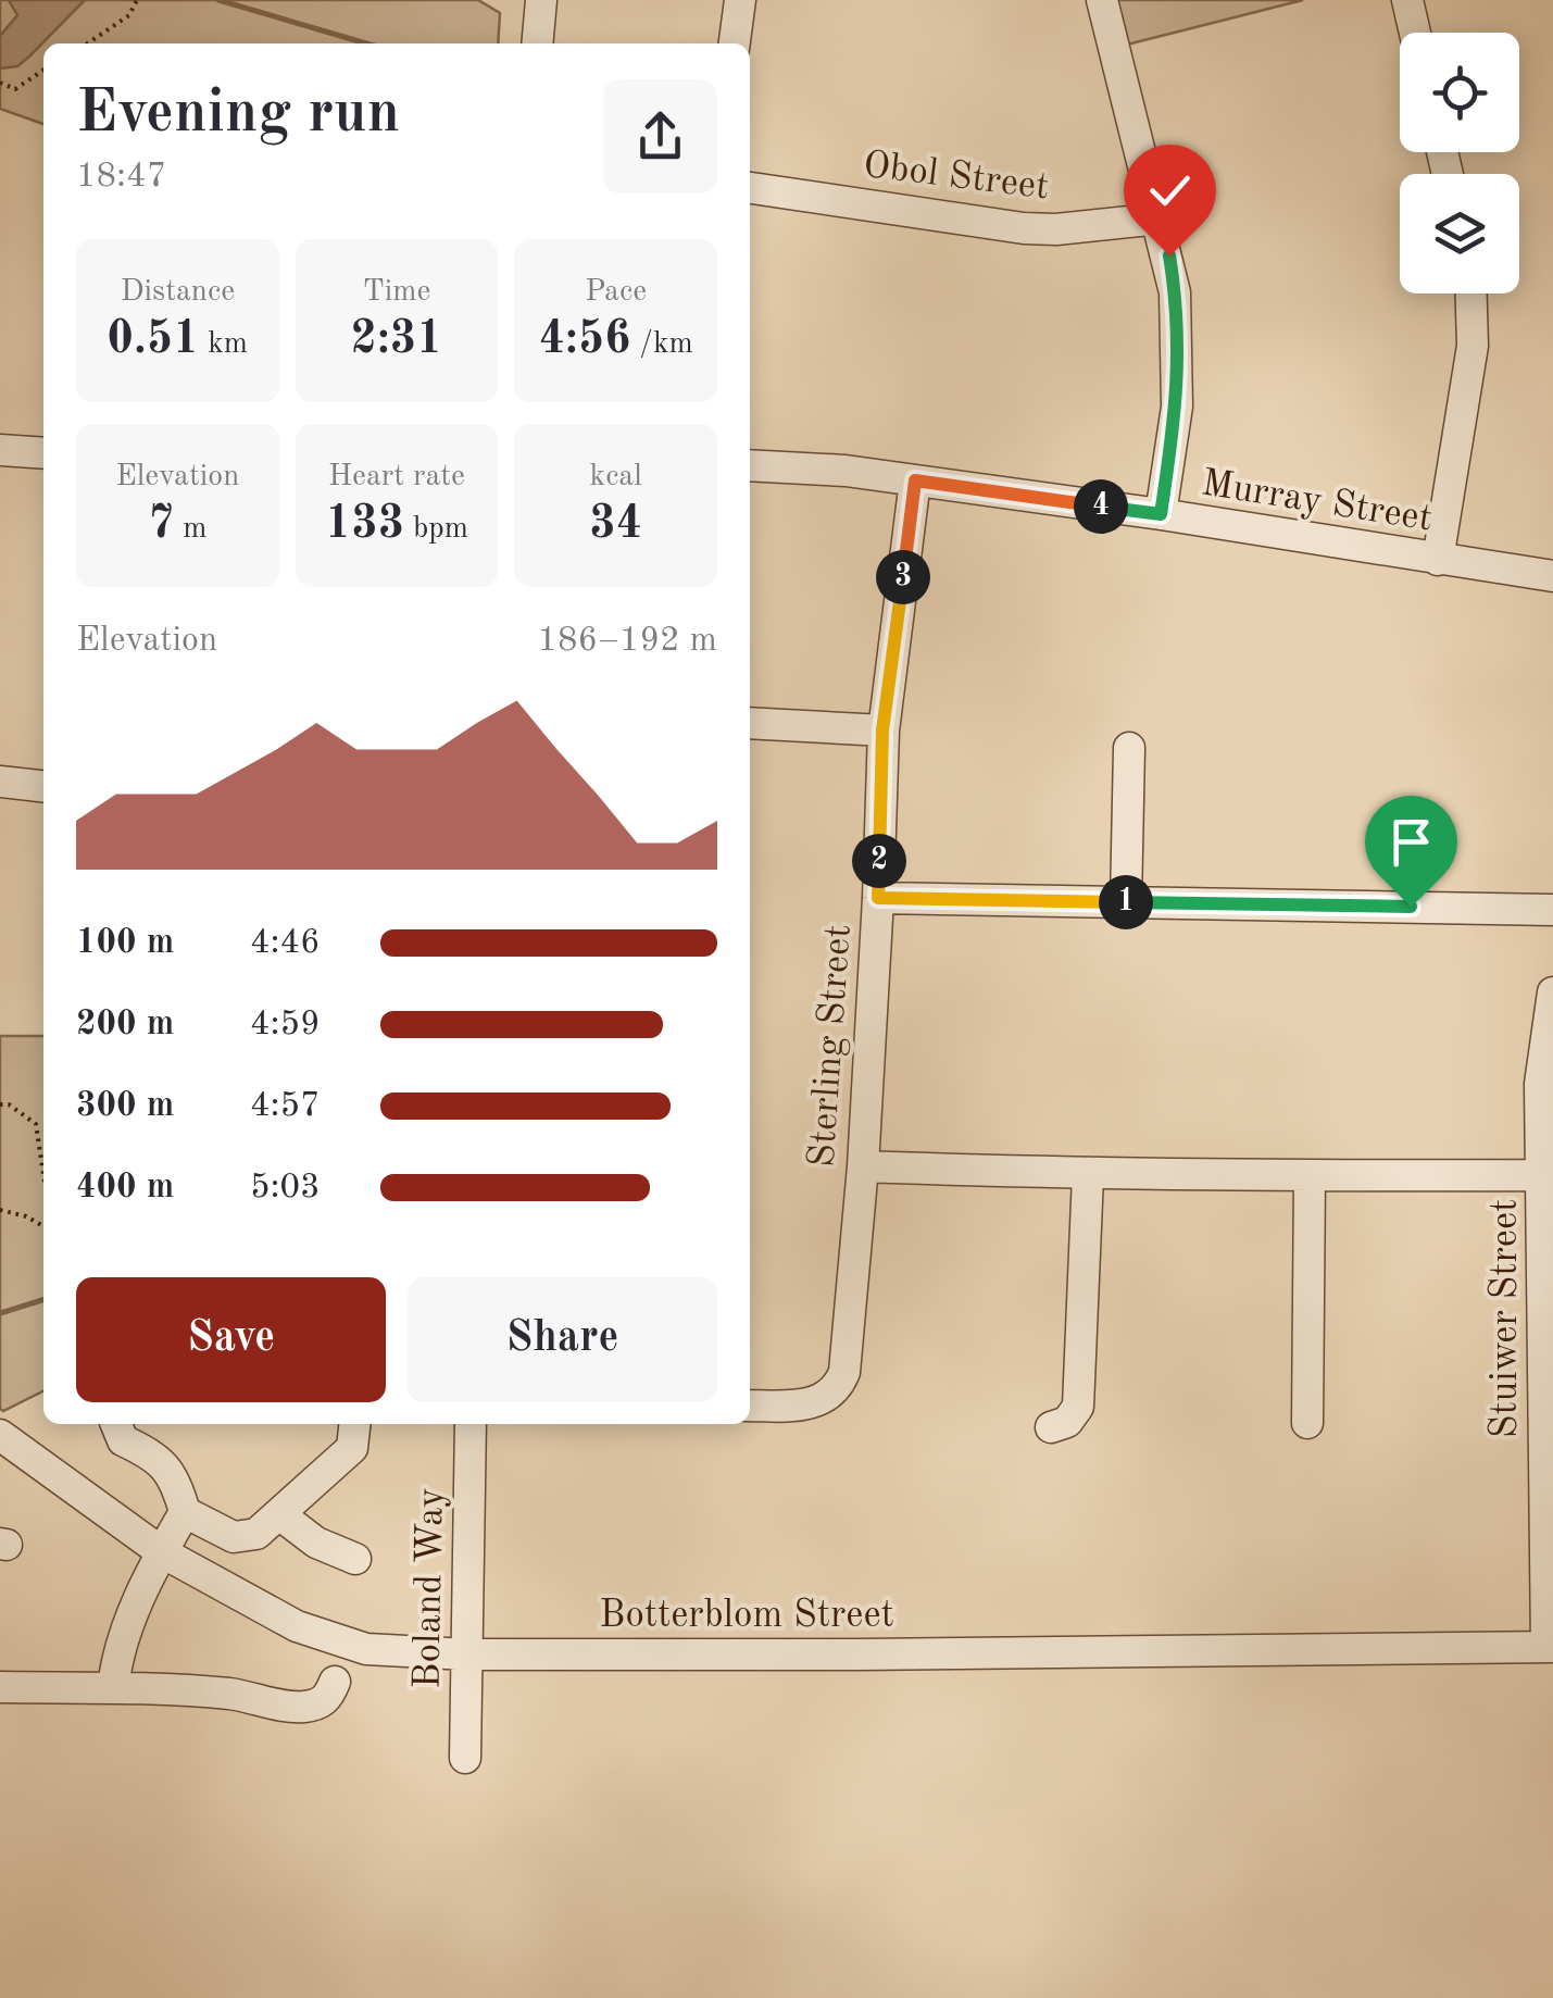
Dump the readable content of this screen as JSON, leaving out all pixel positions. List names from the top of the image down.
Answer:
{
  "streets": {
    "street": [
      "Obol Street",
      "Murray Street",
      "Sterling Street",
      "Stuiwer Street",
      "Boland Way",
      "Botterblom Street"
    ]
  },
  "crossings": [
    ["Murray Street", "Sterling Street"],
    ["Stuiwer Street", "Botterblom Street"],
    ["Boland Way", "Botterblom Street"]
  ],
  "page": {
    "heading": ["Evening run", "18:47"],
    "stats": [
      ["Distance", "0.51 km"],
      ["Time", "2:31"],
      ["Pace", "4:56 /km"],
      ["Elevation", "7 m"],
      ["Heart rate", "133 bpm"],
      ["kcal", "34"]
    ],
    "pins": [
      "4",
      "3",
      "2",
      "1"
    ],
    "chart": ["Elevation", "186–192 m"],
    "list": [
      {
        "name": "100 m",
        "note": "4:46"
      },
      {
        "name": "200 m",
        "note": "4:59"
      },
      {
        "name": "300 m",
        "note": "4:57"
      },
      {
        "name": "400 m",
        "note": "5:03"
      }
    ],
    "buttons": ["Save", "Share"]
  }
}
